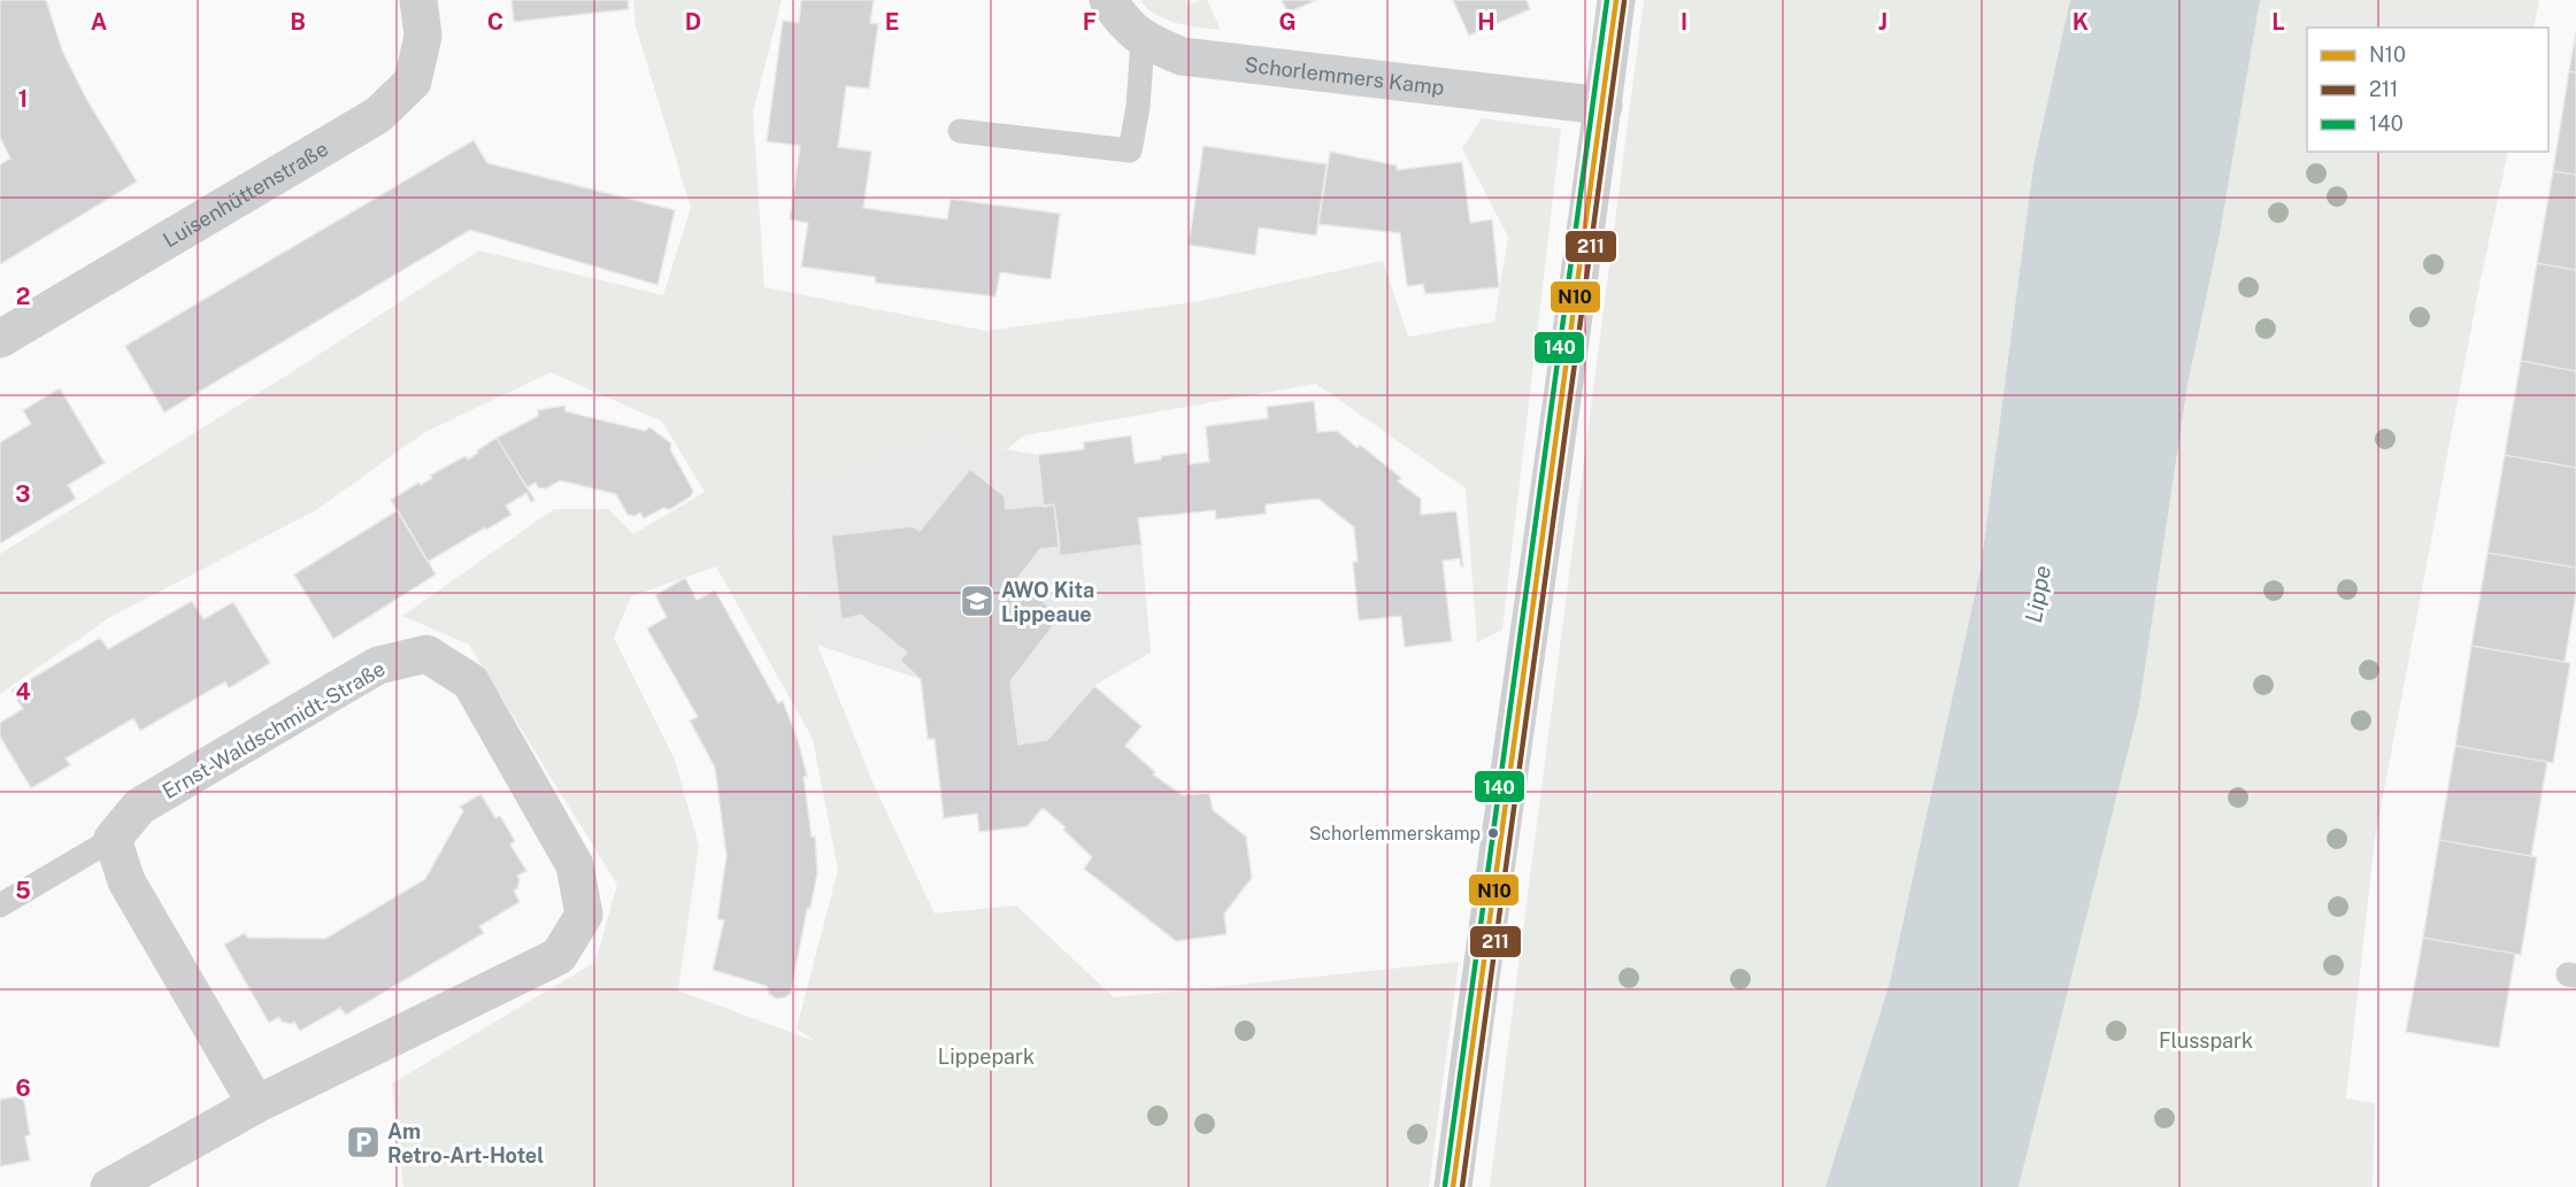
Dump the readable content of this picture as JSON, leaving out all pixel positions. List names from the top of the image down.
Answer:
{
  "streets": {
    "street": ["Schorlemmers Kamp", "Luisenhüttenstraße", "Ernst-Waldschmidt-Straße"]
  },
  "water": ["Lippe"],
  "parks": ["Flusspark", "Lippepark"],
  "places": {
    "school or university": ["AWO Kita Lippeaue"],
    "other": ["Schorlemmerskamp"],
    "parking": ["Am Retro-Art-Hotel"]
  },
  "lines": ["transit line N10", "transit line 140", "transit line 211"],
  "legend": ["N10", "211", "140"],
  "grid": {
    "columns": [
      "A",
      "B",
      "C",
      "D",
      "E",
      "F",
      "G",
      "H",
      "I",
      "J",
      "K",
      "L"
    ],
    "rows": [
      "1",
      "2",
      "3",
      "4",
      "5",
      "6"
    ]
  }
}
